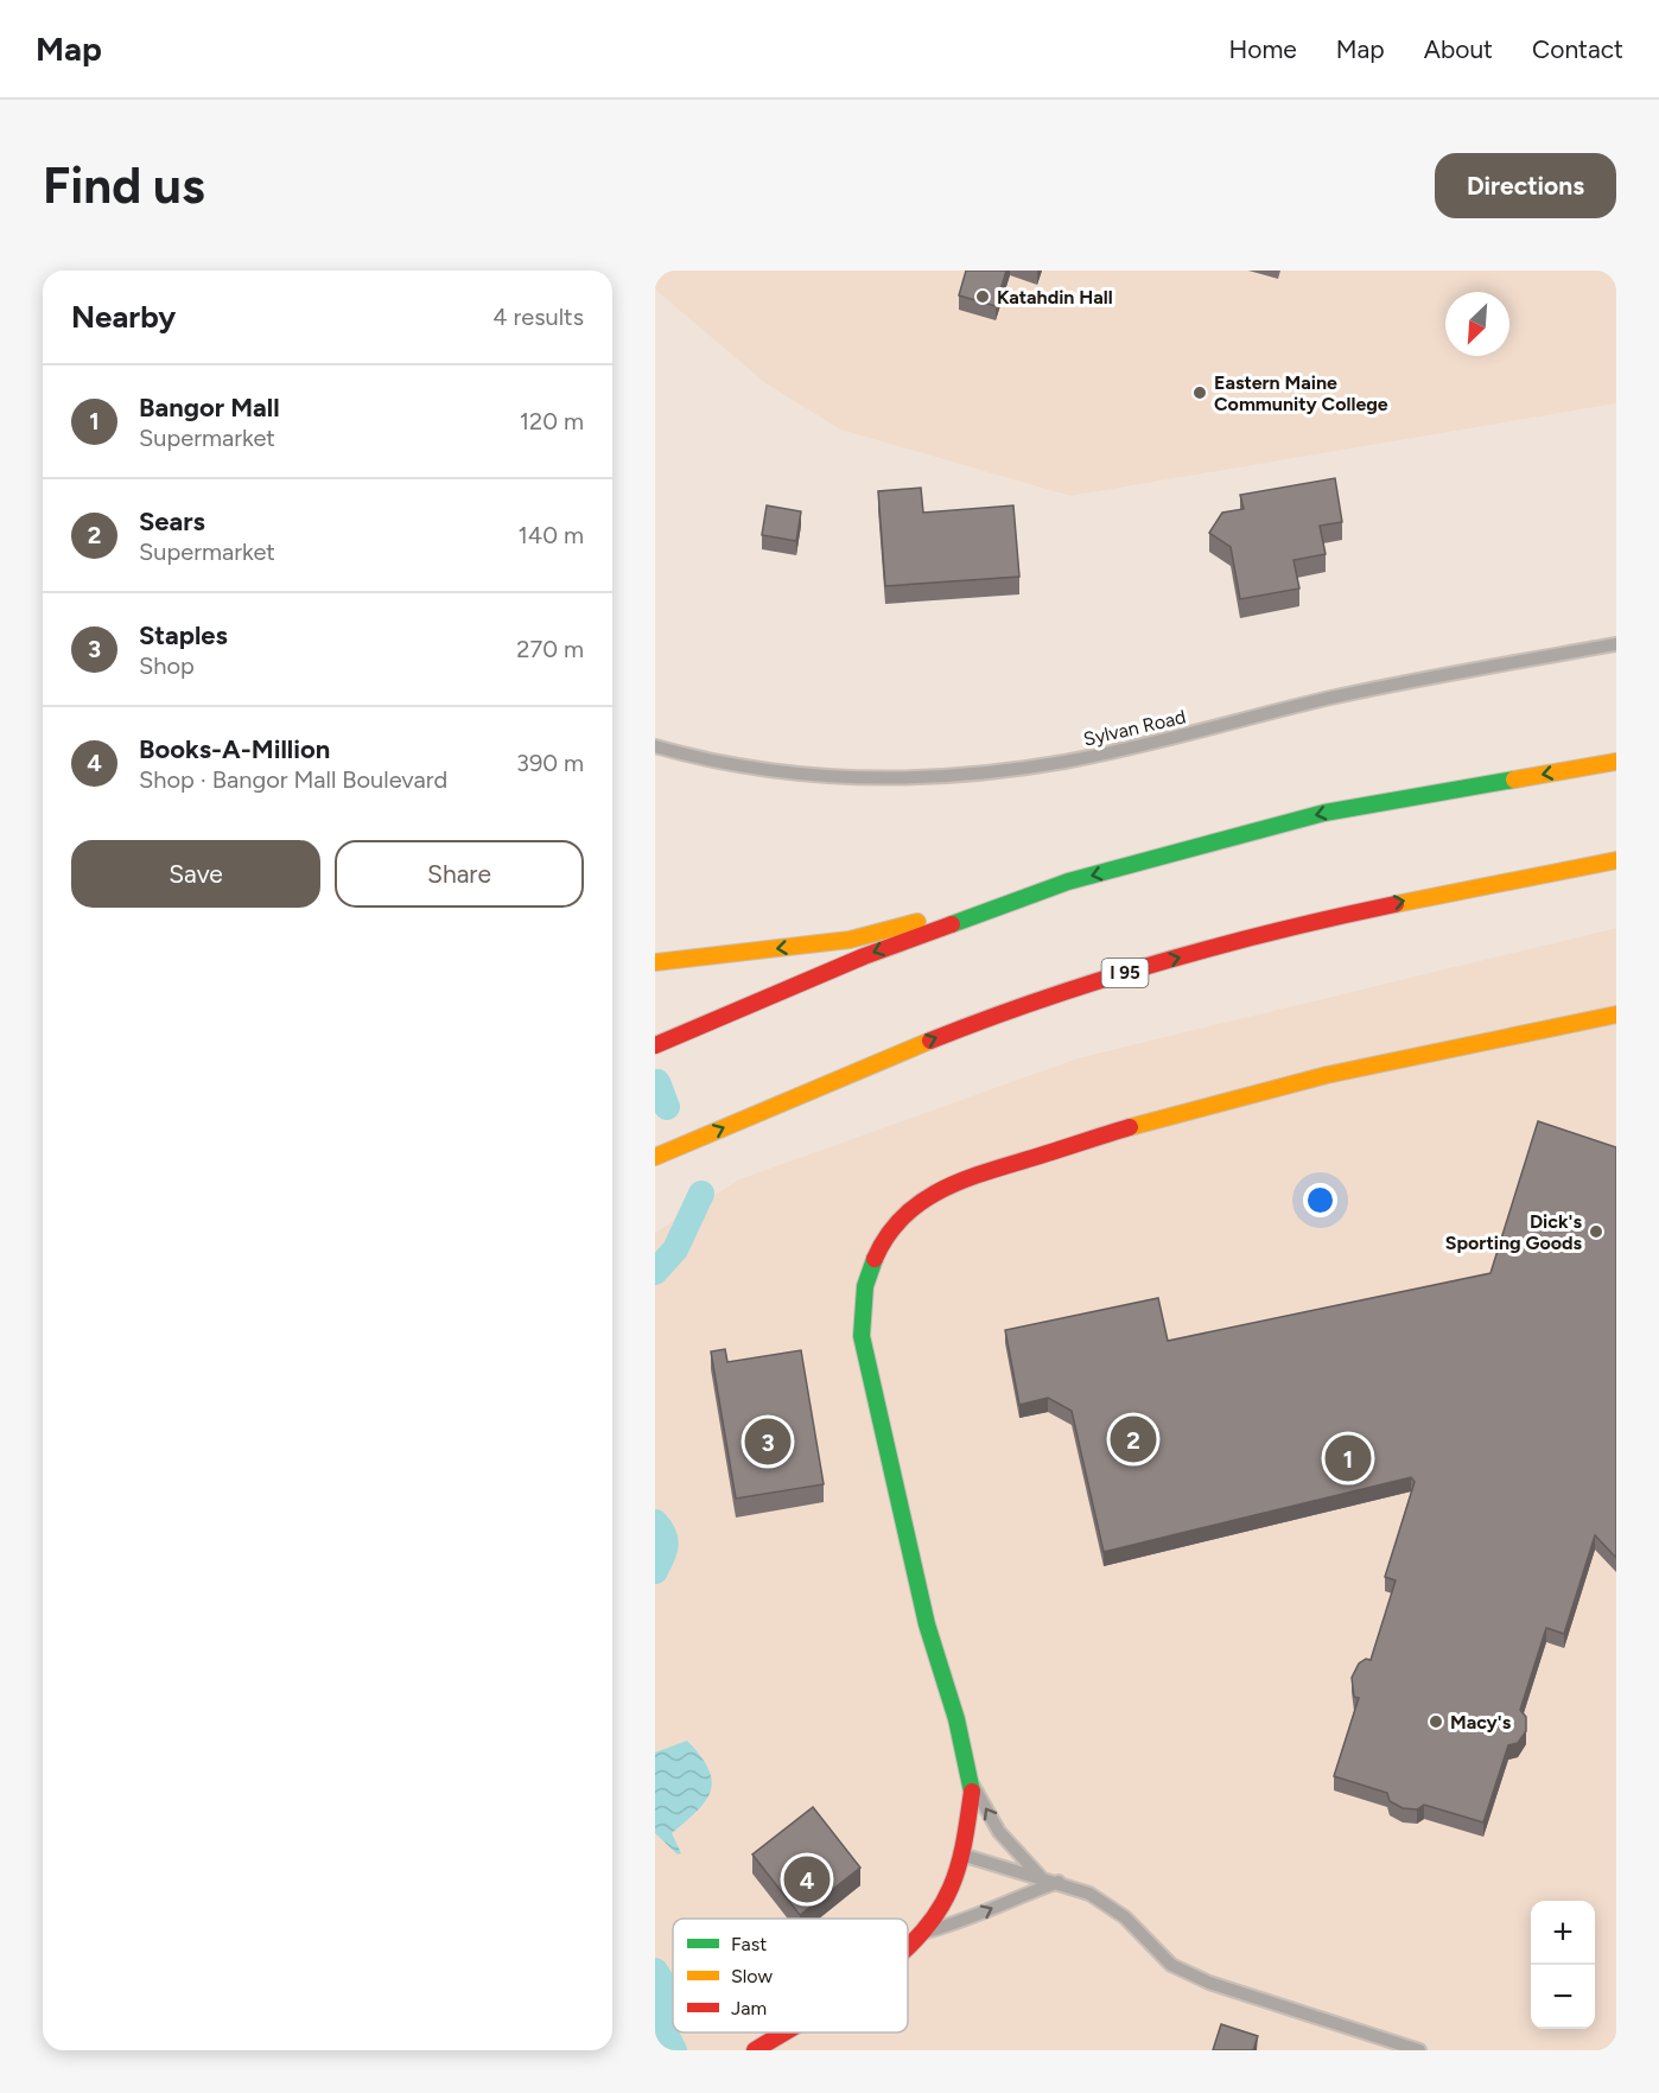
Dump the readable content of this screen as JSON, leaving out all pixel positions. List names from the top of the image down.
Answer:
{
  "streets": {
    "main road": ["I 95"],
    "street": ["Sylvan Road"]
  },
  "places": [
    "Katahdin Hall",
    "Eastern Maine Community College",
    "Dick's Sporting Goods",
    "Macy's"
  ],
  "legend": ["Fast", "Slow", "Jam"],
  "north": "bottom left",
  "page": {
    "header": "Map",
    "nav": [
      "Home",
      "Map",
      "About",
      "Contact"
    ],
    "buttons": [
      "Directions",
      ["Save", "Share"]
    ],
    "title": "Find us",
    "heading": ["Nearby", "4 results"],
    "list": [
      {
        "mark": "1",
        "name": "Bangor Mall",
        "note": "Supermarket",
        "value": "120 m"
      },
      {
        "mark": "2",
        "name": "Sears",
        "note": "Supermarket",
        "value": "140 m"
      },
      {
        "mark": "3",
        "name": "Staples",
        "note": "Shop",
        "value": "270 m"
      },
      {
        "mark": "4",
        "name": "Books-A-Million",
        "note": "Shop · Bangor Mall Boulevard",
        "value": "390 m"
      }
    ],
    "pins": [
      "2",
      "3",
      "1",
      "4"
    ],
    "map_buttons": ["+", "−"]
  }
}
